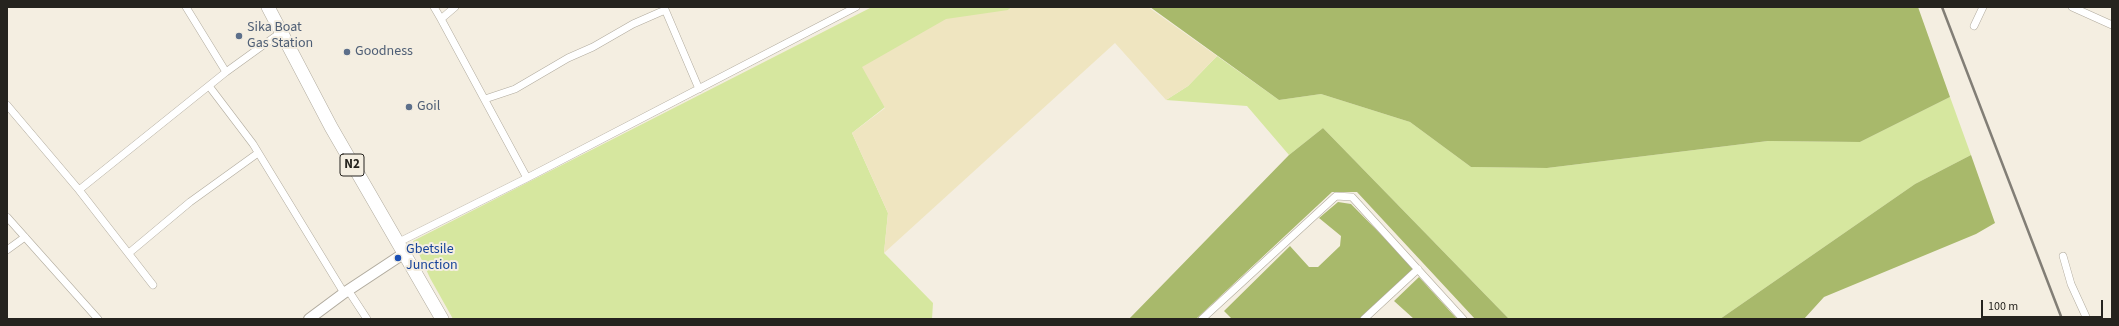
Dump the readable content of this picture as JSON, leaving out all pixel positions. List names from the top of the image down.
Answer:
{
  "streets": {
    "highway": ["N2"]
  },
  "places": [
    "Sika Boat Gas Station",
    "Goodness",
    "Goil",
    "Gbetsile Junction"
  ],
  "scale_bar": "100 m"
}
